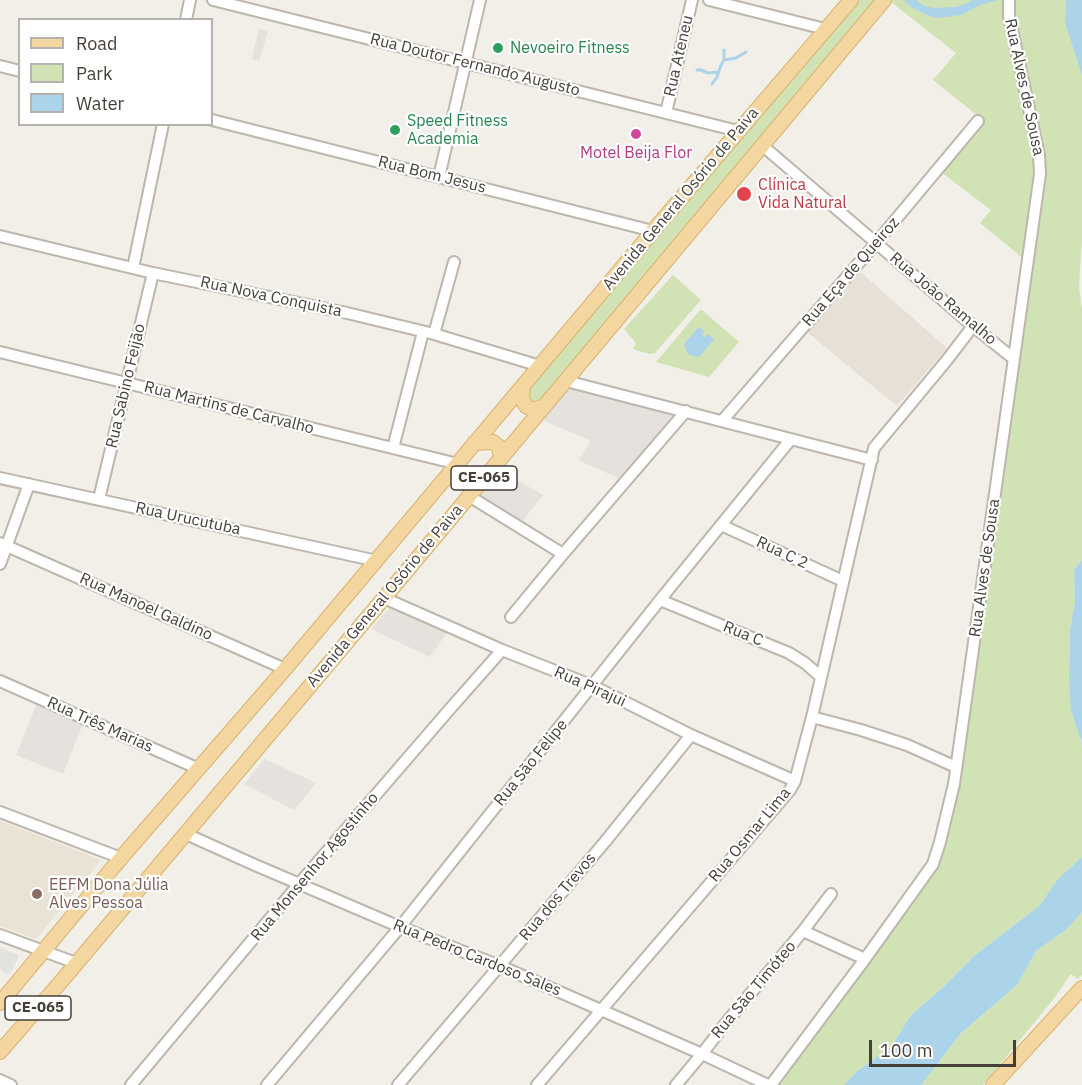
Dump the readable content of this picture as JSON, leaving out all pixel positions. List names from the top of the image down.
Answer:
{
  "streets": {
    "main road": ["Avenida General Osório de Paiva", "CE-065"],
    "street": [
      "Rua Ateneu",
      "Rua Doutor Fernando Augusto",
      "Rua Alves de Sousa",
      "Rua Bom Jesus",
      "Rua Eça de Queiroz",
      "Rua Nova Conquista",
      "Rua João Ramalho",
      "Rua Sabino Feijão",
      "Rua Martins de Carvalho",
      "Rua Urucutuba",
      "Rua C 2",
      "Rua Manoel Galdino",
      "Rua C",
      "Rua Pirajui",
      "Rua Três Marias",
      "Rua São Felipe",
      "Rua Osmar Lima",
      "Rua Monsenhor Agostinho",
      "Rua dos Trevos",
      "Rua Pedro Cardoso Sales",
      "Rua São Timóteo"
    ]
  },
  "crossings": [
    ["Rua Ateneu", "Rua Doutor Fernando Augusto"],
    ["Rua Doutor Fernando Augusto", "Avenida General Osório de Paiva"],
    ["Rua Alves de Sousa", "Rua João Ramalho"],
    ["Rua Alves de Sousa", "Rua Pedro Cardoso Sales"],
    ["Rua Bom Jesus", "Avenida General Osório de Paiva"],
    ["Avenida General Osório de Paiva", "Rua Nova Conquista"],
    ["Avenida General Osório de Paiva", "Rua João Ramalho"],
    ["Avenida General Osório de Paiva", "Rua Martins de Carvalho"],
    ["Avenida General Osório de Paiva", "Rua Urucutuba"],
    ["Avenida General Osório de Paiva", "Rua Manoel Galdino"],
    ["Avenida General Osório de Paiva", "Rua Pirajui"],
    ["Avenida General Osório de Paiva", "Rua Três Marias"],
    ["Avenida General Osório de Paiva", "Rua Pedro Cardoso Sales"],
    ["Rua Eça de Queiroz", "Rua João Ramalho"],
    ["Rua Nova Conquista", "Rua Sabino Feijão"],
    ["Rua João Ramalho", "Rua Osmar Lima"],
    ["Rua Sabino Feijão", "Rua Martins de Carvalho"],
    ["Rua Sabino Feijão", "Rua Urucutuba"],
    ["Rua C 2", "Rua São Felipe"],
    ["Rua C 2", "Rua Osmar Lima"],
    ["Rua C", "Rua São Felipe"],
    ["Rua C", "Rua Osmar Lima"],
    ["Rua Pirajui", "Rua São Felipe"],
    ["Rua Pirajui", "Rua Osmar Lima"],
    ["Rua Pirajui", "Rua Monsenhor Agostinho"],
    ["Rua Pirajui", "Rua dos Trevos"],
    ["Rua São Felipe", "Rua Pedro Cardoso Sales"],
    ["Rua Osmar Lima", "Rua Pedro Cardoso Sales"],
    ["Rua Monsenhor Agostinho", "Rua Pedro Cardoso Sales"],
    ["Rua dos Trevos", "Rua Pedro Cardoso Sales"],
    ["Rua Pedro Cardoso Sales", "Rua São Timóteo"]
  ],
  "places": [
    "Nevoeiro Fitness",
    "Speed Fitness Academia",
    "Motel Beija Flor",
    "Clínica Vida Natural",
    "EEFM Dona Júlia Alves Pessoa"
  ],
  "legend": ["Road", "Park", "Water"],
  "scale_bar": "100 m"
}
